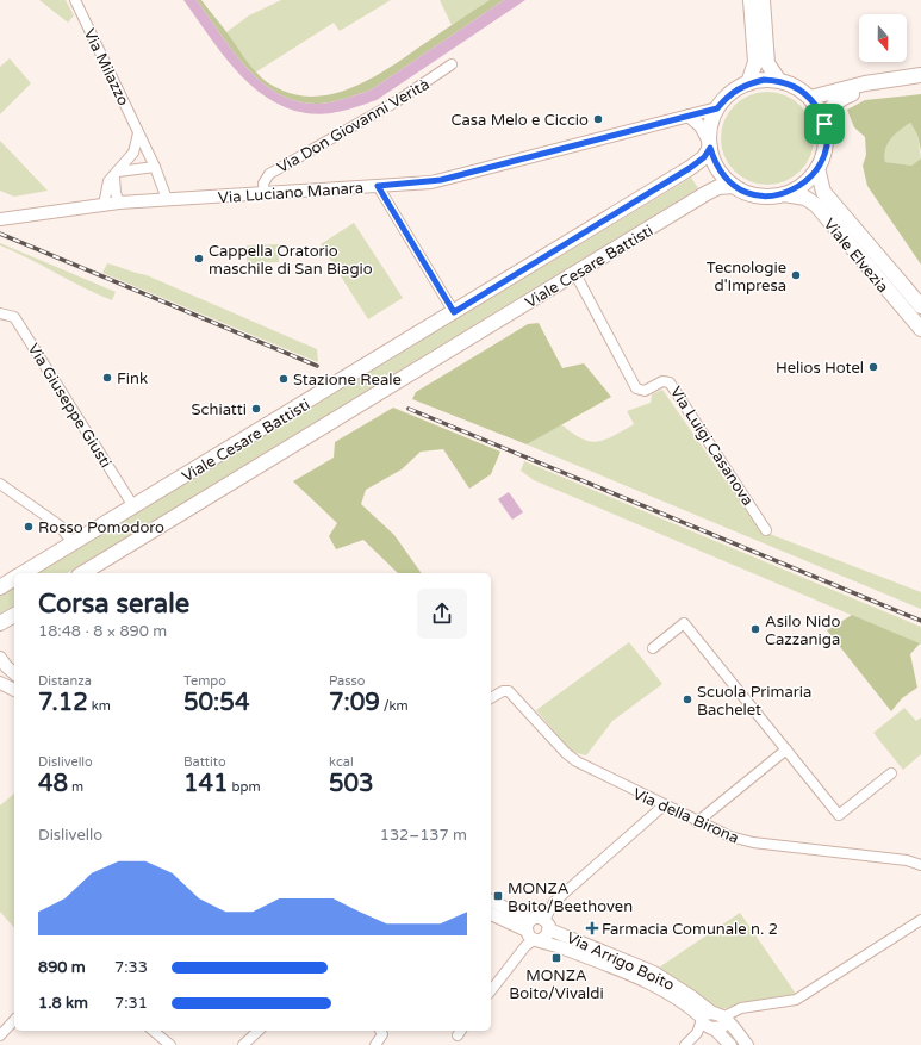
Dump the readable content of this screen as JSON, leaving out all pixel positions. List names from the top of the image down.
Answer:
{
  "streets": {
    "main road": ["Viale Elvezia", "Viale Cesare Battisti"],
    "street": [
      "Via Milazzo",
      "Via Don Giovanni Verità",
      "Via Luciano Manara",
      "Via Giuseppe Giusti",
      "Via Luigi Casanova",
      "Via della Birona",
      "Via Arrigo Boito"
    ]
  },
  "crossings": [
    ["Via Milazzo", "Via Luciano Manara"],
    ["Via Don Giovanni Verità", "Via Luciano Manara"],
    ["Via Luciano Manara", "Viale Elvezia"],
    ["Via Luciano Manara", "Viale Cesare Battisti"],
    ["Viale Elvezia", "Viale Cesare Battisti"],
    ["Viale Cesare Battisti", "Via Giuseppe Giusti"],
    ["Viale Cesare Battisti", "Via Luigi Casanova"]
  ],
  "places": {
    "other": [
      "Casa Melo e Ciccio",
      "Cappella Oratorio maschile di San Biagio",
      "Tecnologie d'Impresa",
      "Helios Hotel",
      "Fink",
      "Stazione Reale",
      "Schiatti",
      "Rosso Pomodoro",
      "Asilo Nido Cazzaniga",
      "Scuola Primaria Bachelet"
    ],
    "transit": ["MONZA Boito/Beethoven", "MONZA Boito/Vivaldi"],
    "health": ["Farmacia Comunale n. 2"]
  },
  "north": "bottom",
  "page": {
    "heading": ["Corsa serale", "18:48 · 8 × 890 m"],
    "stats": [
      ["Distanza", "7.12 km"],
      ["Tempo", "50:54"],
      ["Passo", "7:09 /km"],
      ["Dislivello", "48 m"],
      ["Battito", "141 bpm"],
      ["kcal", "503"]
    ],
    "chart": ["Dislivello", "132–137 m"],
    "list": [
      {
        "name": "890 m",
        "note": "7:33"
      },
      {
        "name": "1.8 km",
        "note": "7:31"
      }
    ]
  }
}
